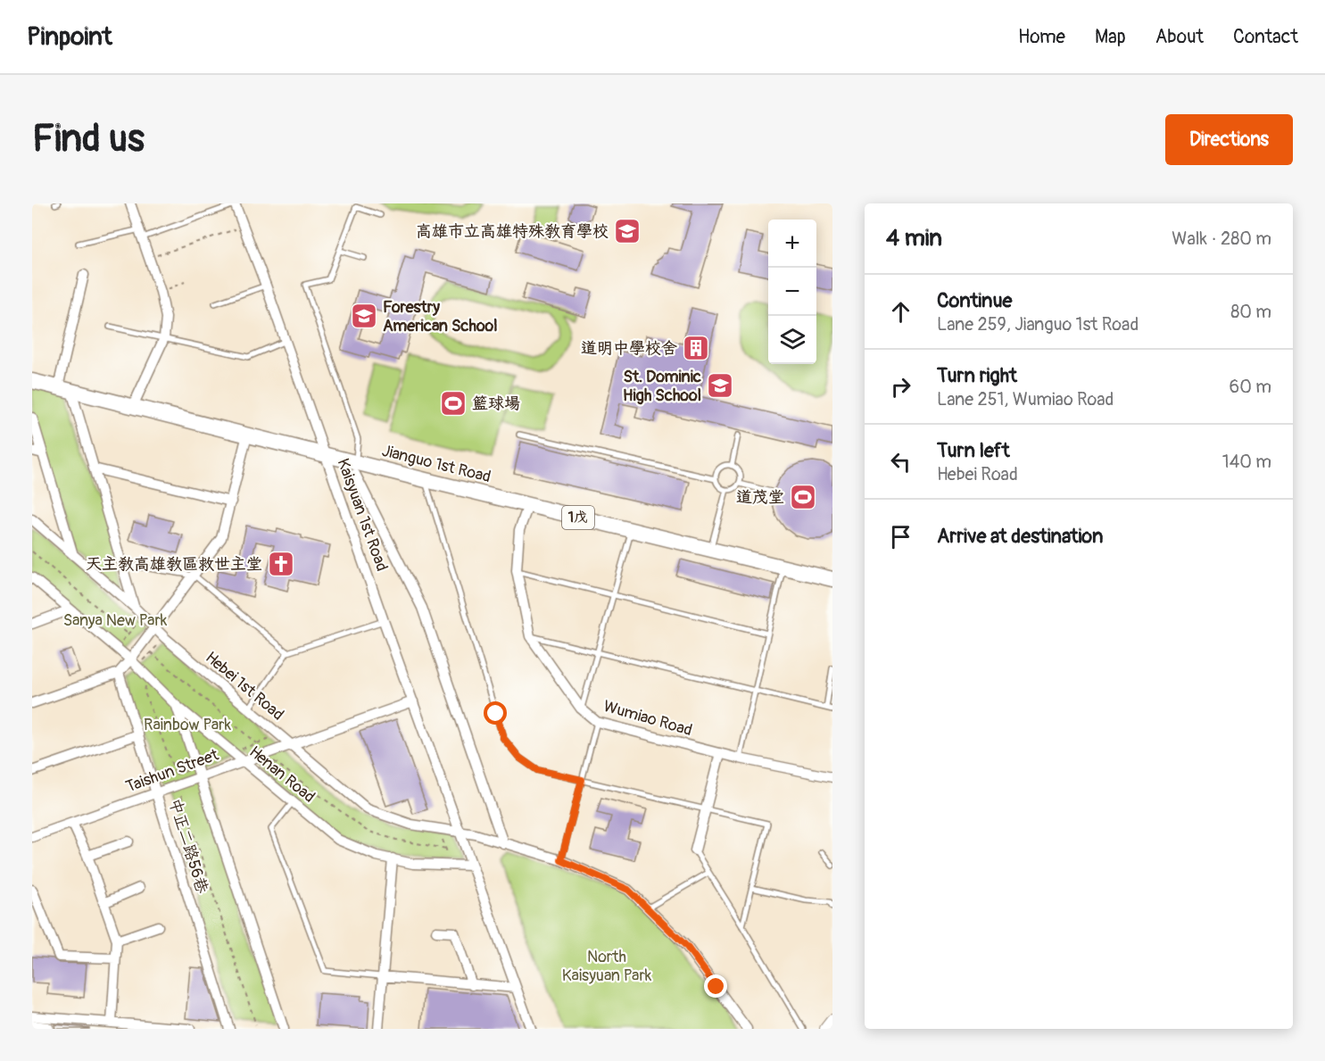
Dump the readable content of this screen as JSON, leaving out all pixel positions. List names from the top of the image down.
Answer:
{
  "streets": {
    "main road": ["Jianguo 1st Road", "1戊"],
    "street": [
      "Kaisyuan 1st Road",
      "Hebei 1st Road",
      "Wumiao Road",
      "Taishun Street",
      "Henan Road",
      "中正二路56巷"
    ]
  },
  "crossings": [
    ["Jianguo 1st Road", "Kaisyuan 1st Road"],
    ["Jianguo 1st Road", "Wumiao Road"],
    ["Kaisyuan 1st Road", "Hebei 1st Road"],
    ["Kaisyuan 1st Road", "Taishun Street"],
    ["Kaisyuan 1st Road", "Henan Road"],
    ["Hebei 1st Road", "Taishun Street"],
    ["Taishun Street", "Henan Road"],
    ["Taishun Street", "中正二路56巷"],
    ["Henan Road", "中正二路56巷"]
  ],
  "parks": ["Sanya New Park", "Rainbow Park", "North Kaisyuan Park"],
  "places": {
    "school or university": ["高雄市立高雄特殊教育學校", "Forestry American School", "St. Dominic High School"],
    "building": ["道明中學校舍"],
    "sports": ["籃球場", "道茂堂"],
    "church": ["天主教高雄教區救世主堂"]
  },
  "page": {
    "header": "Pinpoint",
    "nav": [
      "Home",
      "Map",
      "About",
      "Contact"
    ],
    "buttons": "Directions",
    "title": "Find us",
    "heading": ["4 min", "Walk · 280 m"],
    "map_buttons": ["+", "−"],
    "list": [
      ["Continue", "Lane 259, Jianguo 1st Road", "80 m"],
      ["Turn right", "Lane 251, Wumiao Road", "60 m"],
      ["Turn left", "Hebei Road", "140 m"],
      "Arrive at destination"
    ]
  }
}
